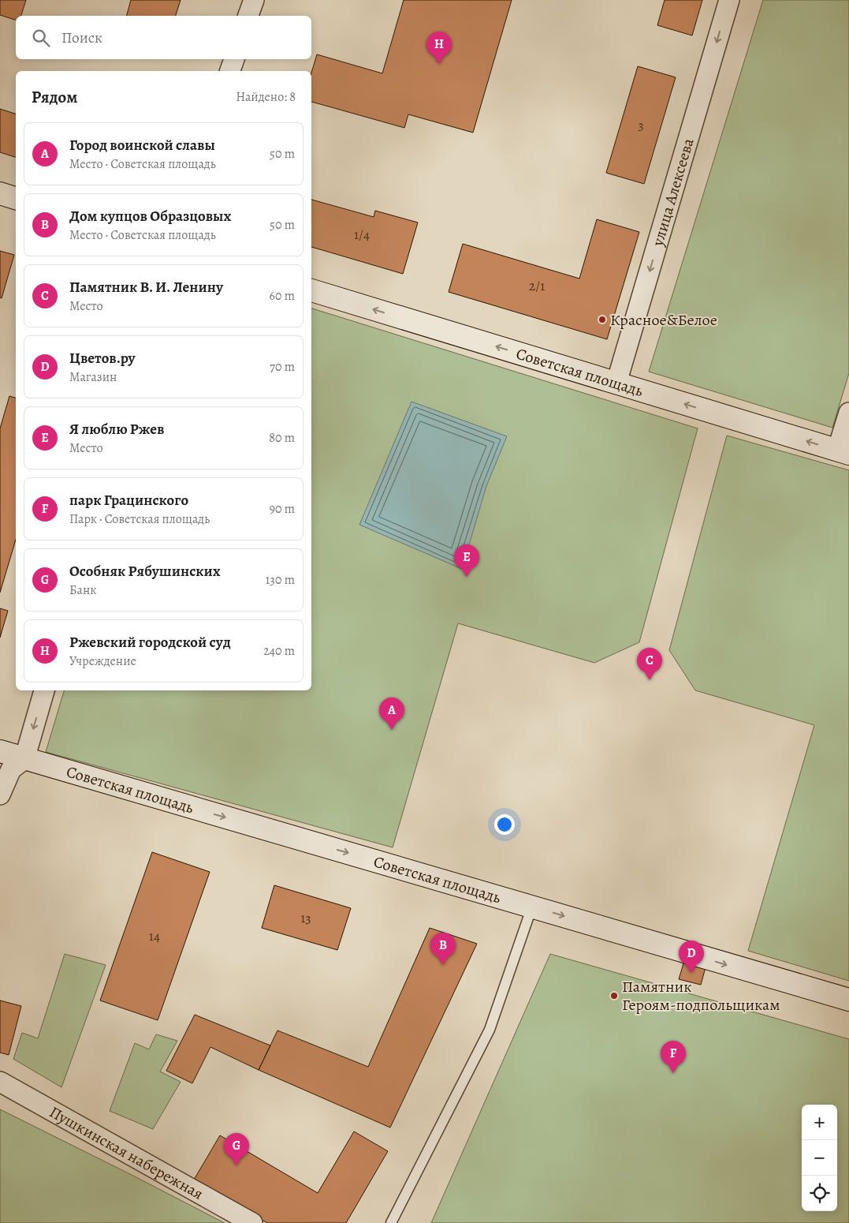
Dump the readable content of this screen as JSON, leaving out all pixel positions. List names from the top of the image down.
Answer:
{
  "streets": {
    "street": ["улица Алексеева", "Советская площадь", "Пушкинская набережная"]
  },
  "crossings": [
    ["улица Алексеева", "Советская площадь"]
  ],
  "one_way": ["улица Алексеева"],
  "places": ["Красное&Белое", "Памятник Героям-подпольщикам"],
  "house_numbers": [
    "3",
    "1/4",
    "2/1",
    "13",
    "14"
  ],
  "page": {
    "search": "Поиск",
    "pins": [
      "H",
      "E",
      "C",
      "A",
      "B",
      "D",
      "F",
      "G"
    ],
    "heading": ["Рядом", "Найдено: 8"],
    "list": [
      {
        "mark": "A",
        "name": "Город воинской славы",
        "note": "Место · Советская площадь",
        "value": "50 m"
      },
      {
        "mark": "B",
        "name": "Дом купцов Образцовых",
        "note": "Место · Советская площадь",
        "value": "50 m"
      },
      {
        "mark": "C",
        "name": "Памятник В. И. Ленину",
        "note": "Место",
        "value": "60 m"
      },
      {
        "mark": "D",
        "name": "Цветов.ру",
        "note": "Магазин",
        "value": "70 m"
      },
      {
        "mark": "E",
        "name": "Я люблю Ржев",
        "note": "Место",
        "value": "80 m"
      },
      {
        "mark": "F",
        "name": "парк Грацинского",
        "note": "Парк · Советская площадь",
        "value": "90 m"
      },
      {
        "mark": "G",
        "name": "Особняк Рябушинских",
        "note": "Банк",
        "value": "130 m"
      },
      {
        "mark": "H",
        "name": "Ржевский городской суд",
        "note": "Учреждение",
        "value": "240 m"
      }
    ],
    "map_buttons": ["+", "−"]
  }
}
